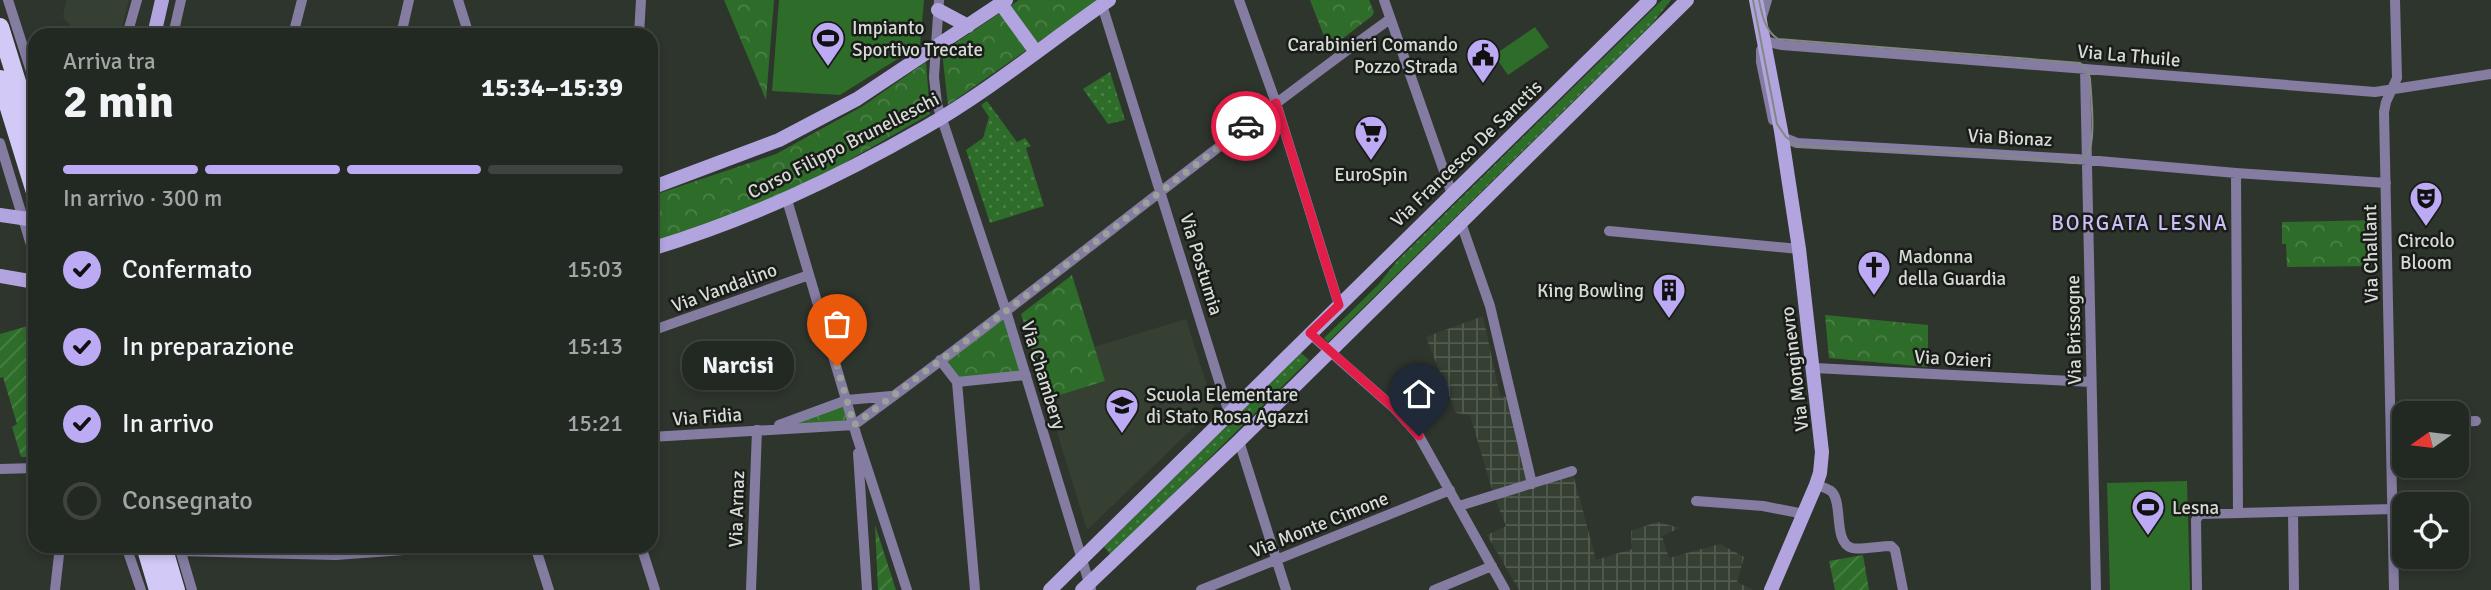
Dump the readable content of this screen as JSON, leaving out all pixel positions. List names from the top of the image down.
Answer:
{
  "streets": {
    "main road": ["Corso Filippo Brunelleschi", "Via Francesco De Sanctis", "Via Monginevro"],
    "street": [
      "Via La Thuile",
      "Via Bionaz",
      "Via Challant",
      "Via Postumia",
      "Via Vandalino",
      "Via Brissogne",
      "Via Ozieri",
      "Via Chambery",
      "Via Fidia",
      "Via Arnaz",
      "Via Monte Cimone"
    ]
  },
  "crossings": [
    ["Via La Thuile", "Via Challant"],
    ["Via La Thuile", "Via Brissogne"],
    ["Via La Thuile", "Via Monginevro"],
    ["Via Bionaz", "Via Challant"],
    ["Via Bionaz", "Via Brissogne"],
    ["Via Bionaz", "Via Monginevro"],
    ["Corso Filippo Brunelleschi", "Via Postumia"],
    ["Corso Filippo Brunelleschi", "Via Chambery"],
    ["Via Francesco De Sanctis", "Via Postumia"],
    ["Via Francesco De Sanctis", "Via Chambery"],
    ["Via Brissogne", "Via Ozieri"],
    ["Via Ozieri", "Via Monginevro"],
    ["Via Fidia", "Via Arnaz"]
  ],
  "districts": ["BORGATA LESNA"],
  "places": {
    "sports": ["Impianto Sportivo Trecate", "Lesna"],
    "public building": ["Carabinieri Comando Pozzo Strada"],
    "supermarket": ["EuroSpin"],
    "theatre": ["Circolo Bloom"],
    "church": ["Madonna della Guardia"],
    "building": ["King Bowling"],
    "other": ["Narcisi"],
    "school or university": ["Scuola Elementare di Stato Rosa Agazzi"]
  },
  "north": "left",
  "page": {
    "heading": ["2 min", "Arriva tra", "15:34–15:39"],
    "bar": "In arrivo · 300 m",
    "list": [
      ["Confermato", "15:03"],
      ["In preparazione", "15:13"],
      ["In arrivo", "15:21"],
      "Consegnato"
    ],
    "bubble": "Narcisi"
  }
}
